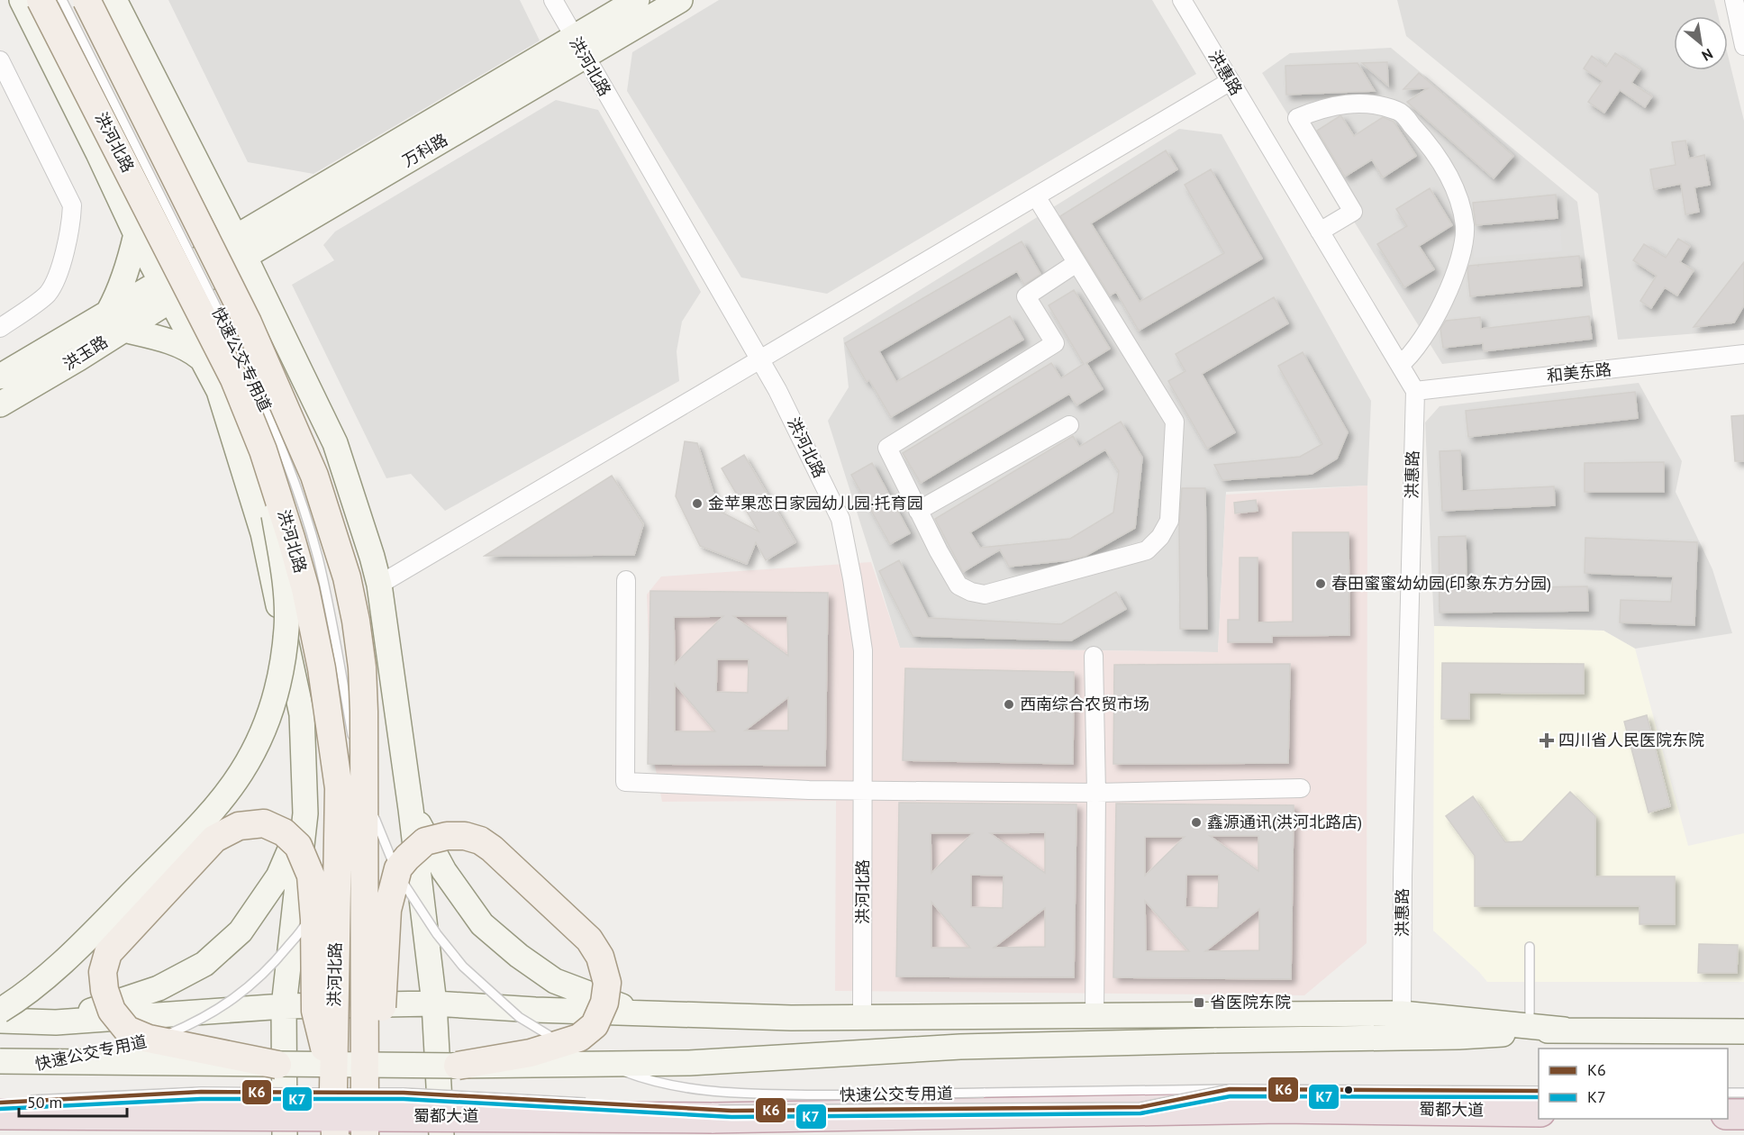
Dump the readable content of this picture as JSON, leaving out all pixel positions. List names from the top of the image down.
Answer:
{
  "streets": {
    "highway": ["蜀都大道"],
    "main road": ["洪河北路"],
    "street": [
      "洪惠路",
      "万科路",
      "洪玉路",
      "和美东路"
    ],
    "lane": ["快速公交专用道"]
  },
  "crossings": [
    ["洪河北路", "万科路"],
    ["洪惠路", "和美东路"],
    ["万科路", "洪玉路"]
  ],
  "places": {
    "other": [
      "金苹果恋日家园幼儿园·托育园",
      "春田蜜蜜幼幼园(印象东方分园)",
      "西南综合农贸市场",
      "鑫源通讯(洪河北路店)"
    ],
    "health": ["四川省人民医院东院"],
    "transit": ["省医院东院"]
  },
  "lines": ["transit line K6", "transit line K7"],
  "legend": ["K6", "K7"],
  "scale_bar": "50 m",
  "north": "bottom right"
}
